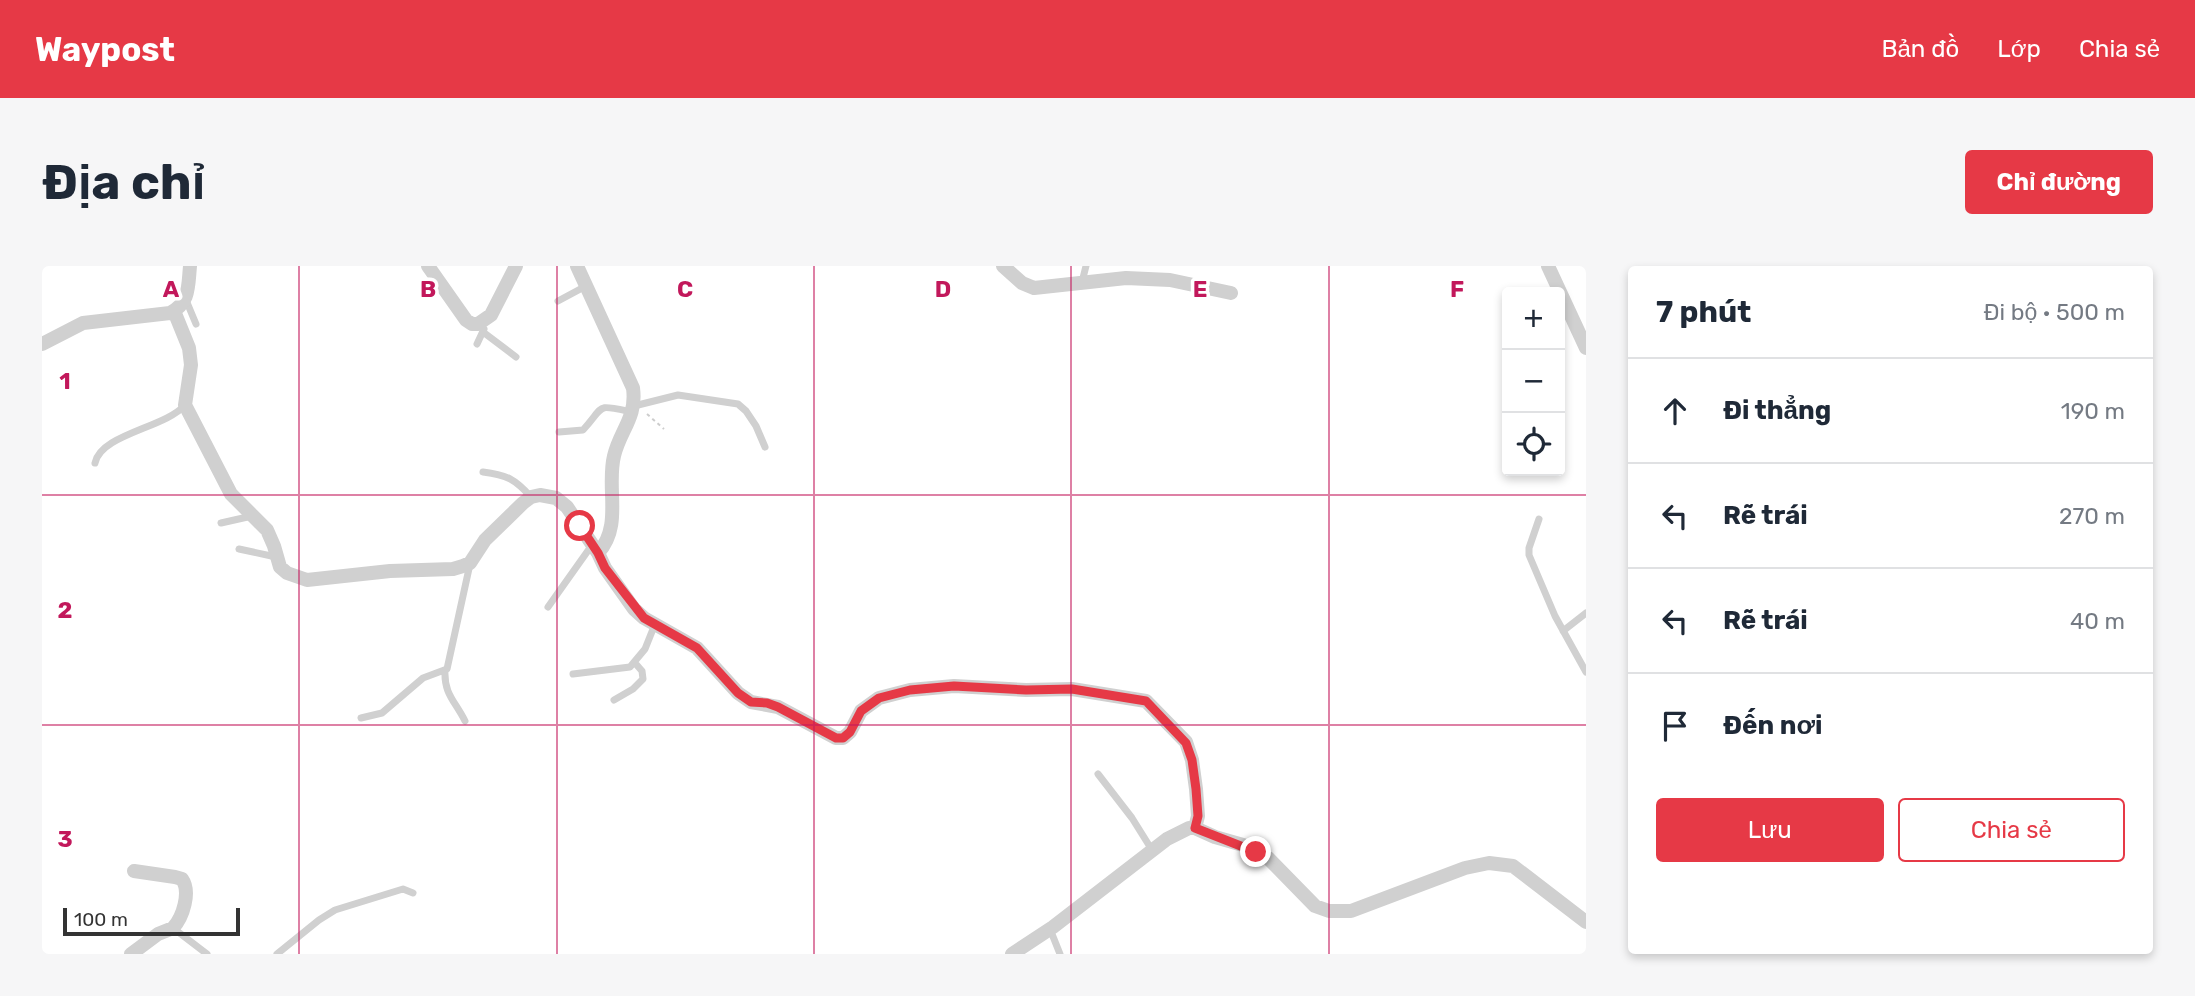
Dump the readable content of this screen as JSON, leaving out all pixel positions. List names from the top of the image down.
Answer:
{
  "scale_bar": "100 m",
  "page": {
    "header": "Waypost",
    "nav": ["Bản đồ", "Lớp", "Chia sẻ"],
    "buttons": [
      "Chỉ đường",
      ["Lưu", "Chia sẻ"]
    ],
    "title": "Địa chỉ",
    "heading": ["7 phút", "Đi bộ · 500 m"],
    "map_buttons": ["+", "−"],
    "list": [
      ["Đi thẳng", "190 m"],
      ["Rẽ trái", "270 m"],
      ["Rẽ trái", "40 m"],
      "Đến nơi"
    ],
    "scale": "100 m"
  },
  "grid": {
    "columns": [
      "A",
      "B",
      "C",
      "D",
      "E",
      "F"
    ],
    "rows": ["1", "2", "3"]
  }
}
